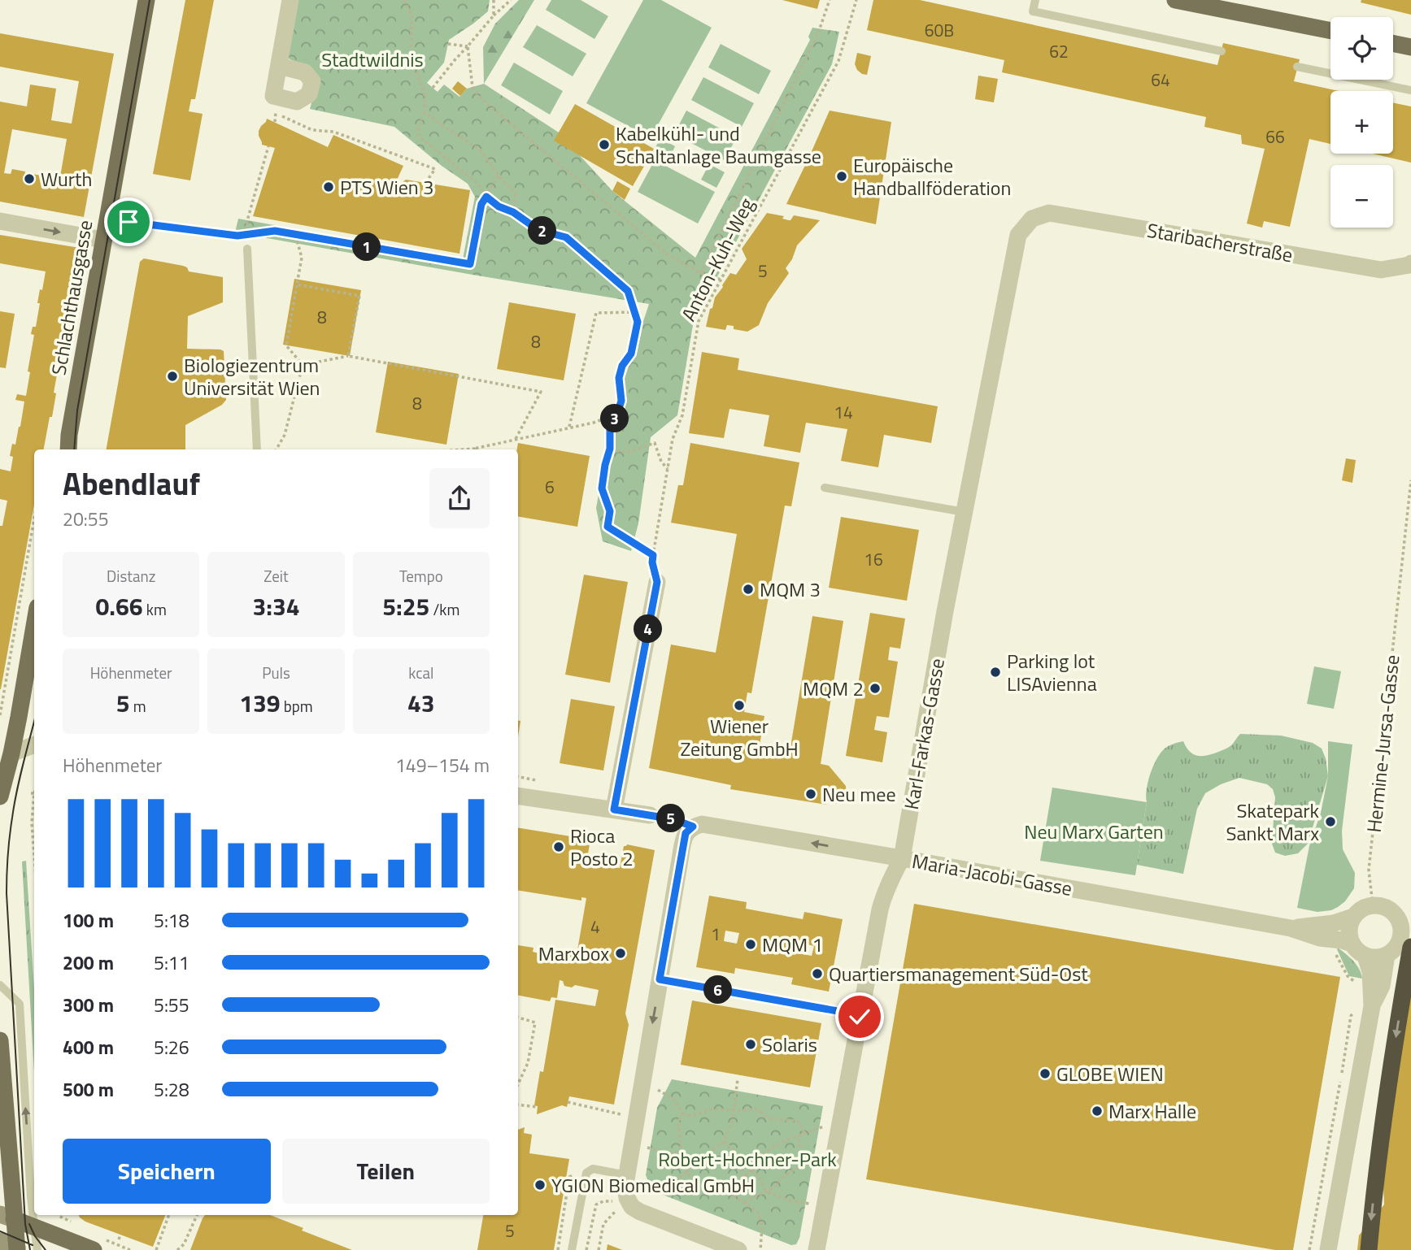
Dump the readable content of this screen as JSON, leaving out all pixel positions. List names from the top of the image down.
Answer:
{
  "streets": {
    "main road": ["Schlachthausgasse"],
    "street": ["Staribacherstraße", "Karl-Farkas-Gasse", "Maria-Jacobi-Gasse"],
    "path": ["Anton-Kuh-Weg", "Hermine-Jursa-Gasse"]
  },
  "crossings": [
    ["Staribacherstraße", "Karl-Farkas-Gasse"],
    ["Karl-Farkas-Gasse", "Maria-Jacobi-Gasse"],
    ["Hermine-Jursa-Gasse", "Maria-Jacobi-Gasse"]
  ],
  "parks": ["Stadtwildnis", "Neu Marx Garten", "Robert-Hochner-Park"],
  "places": [
    "Kabelkühl- und Schaltanlage Baumgasse",
    "Europäische Handballföderation",
    "Wurth",
    "PTS Wien 3",
    "Biologiezentrum Universität Wien",
    "MQM 3",
    "Parking lot LISAvienna",
    "MQM 2",
    "Wiener Zeitung GmbH",
    "Neu mee",
    "Skatepark Sankt Marx",
    "Rioca Posto 2",
    "MQM 1",
    "Marxbox",
    "Quartiersmanagement Süd-Ost",
    "Solaris",
    "GLOBE WIEN",
    "Marx Halle",
    "YGION Biomedical GmbH"
  ],
  "house_numbers": [
    "60B",
    "62",
    "64",
    "66",
    "5",
    "8",
    "8",
    "8",
    "14",
    "6",
    "16",
    "4",
    "1",
    "5"
  ],
  "page": {
    "map_buttons": ["+", "−"],
    "pins": [
      "2",
      "1",
      "3",
      "4",
      "5",
      "6"
    ],
    "heading": ["Abendlauf", "20:55"],
    "stats": [
      ["Distanz", "0.66 km"],
      ["Zeit", "3:34"],
      ["Tempo", "5:25 /km"],
      ["Höhenmeter", "5 m"],
      ["Puls", "139 bpm"],
      ["kcal", "43"]
    ],
    "chart": ["Höhenmeter", "149–154 m"],
    "list": [
      {
        "name": "100 m",
        "note": "5:18"
      },
      {
        "name": "200 m",
        "note": "5:11"
      },
      {
        "name": "300 m",
        "note": "5:55"
      },
      {
        "name": "400 m",
        "note": "5:26"
      },
      {
        "name": "500 m",
        "note": "5:28"
      }
    ],
    "buttons": ["Speichern", "Teilen"]
  }
}
